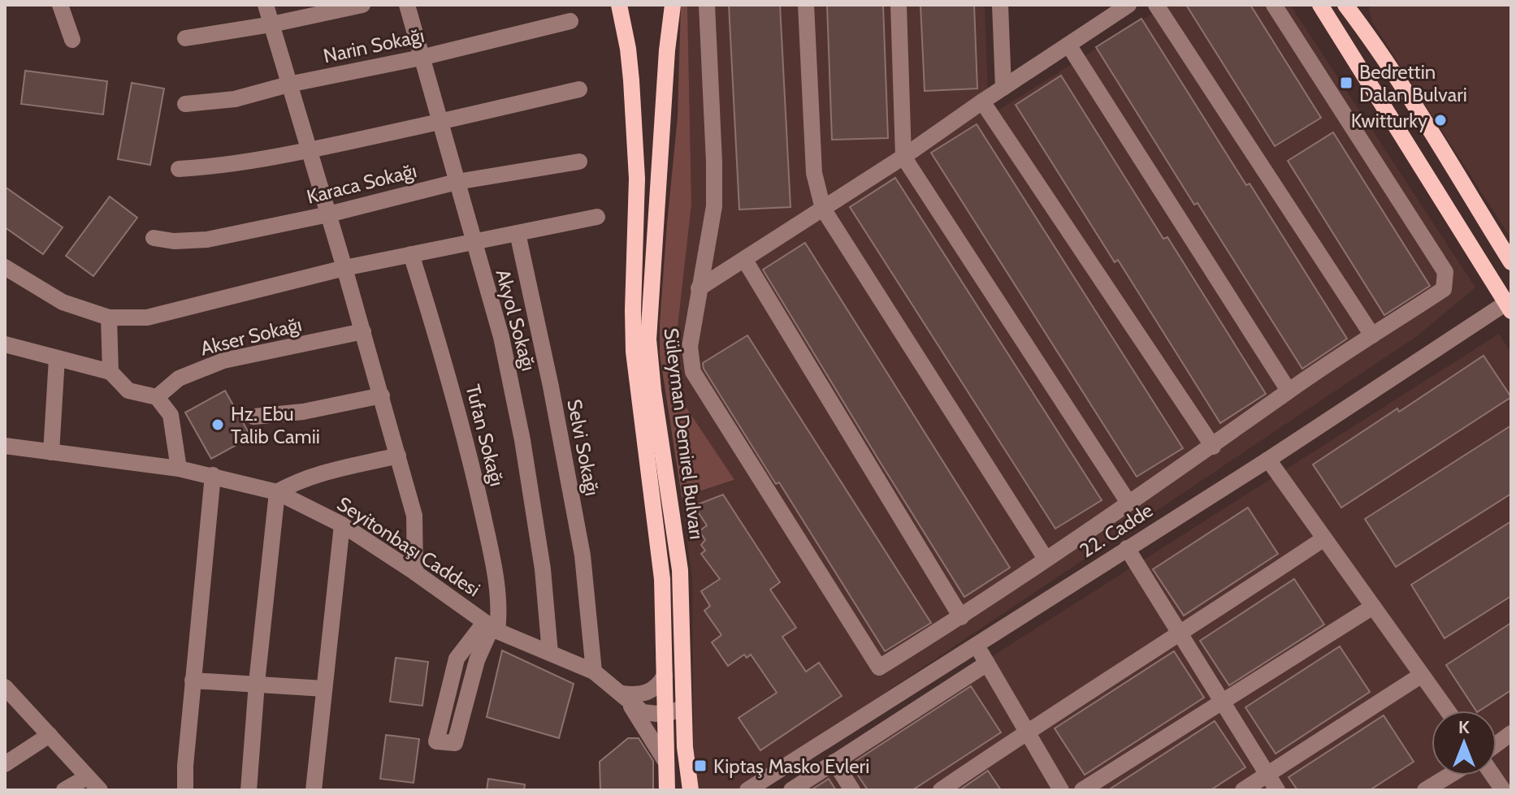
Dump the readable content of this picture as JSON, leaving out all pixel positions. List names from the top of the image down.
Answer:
{
  "streets": {
    "main road": ["Süleyman Demirel Bulvarı"],
    "street": [
      "Narin Sokağı",
      "Karaca Sokağı",
      "Akyol Sokağı",
      "Akser Sokağı",
      "Tufan Sokağı",
      "Selvi Sokağı",
      "22. Cadde",
      "Seyitonbaşı Caddesi"
    ]
  },
  "crossings": [
    ["Narin Sokağı", "Akyol Sokağı"],
    ["Karaca Sokağı", "Akyol Sokağı"],
    ["Akyol Sokağı", "Seyitonbaşı Caddesi"],
    ["Süleyman Demirel Bulvarı", "Seyitonbaşı Caddesi"],
    ["Tufan Sokağı", "Seyitonbaşı Caddesi"],
    ["Selvi Sokağı", "Seyitonbaşı Caddesi"]
  ],
  "places": {
    "transit": ["Bedrettin Dalan Bulvari", "Kiptaş Masko Evleri"],
    "other": ["Kwitturky", "Hz. Ebu Talib Camii"]
  },
  "north": "top"
}
